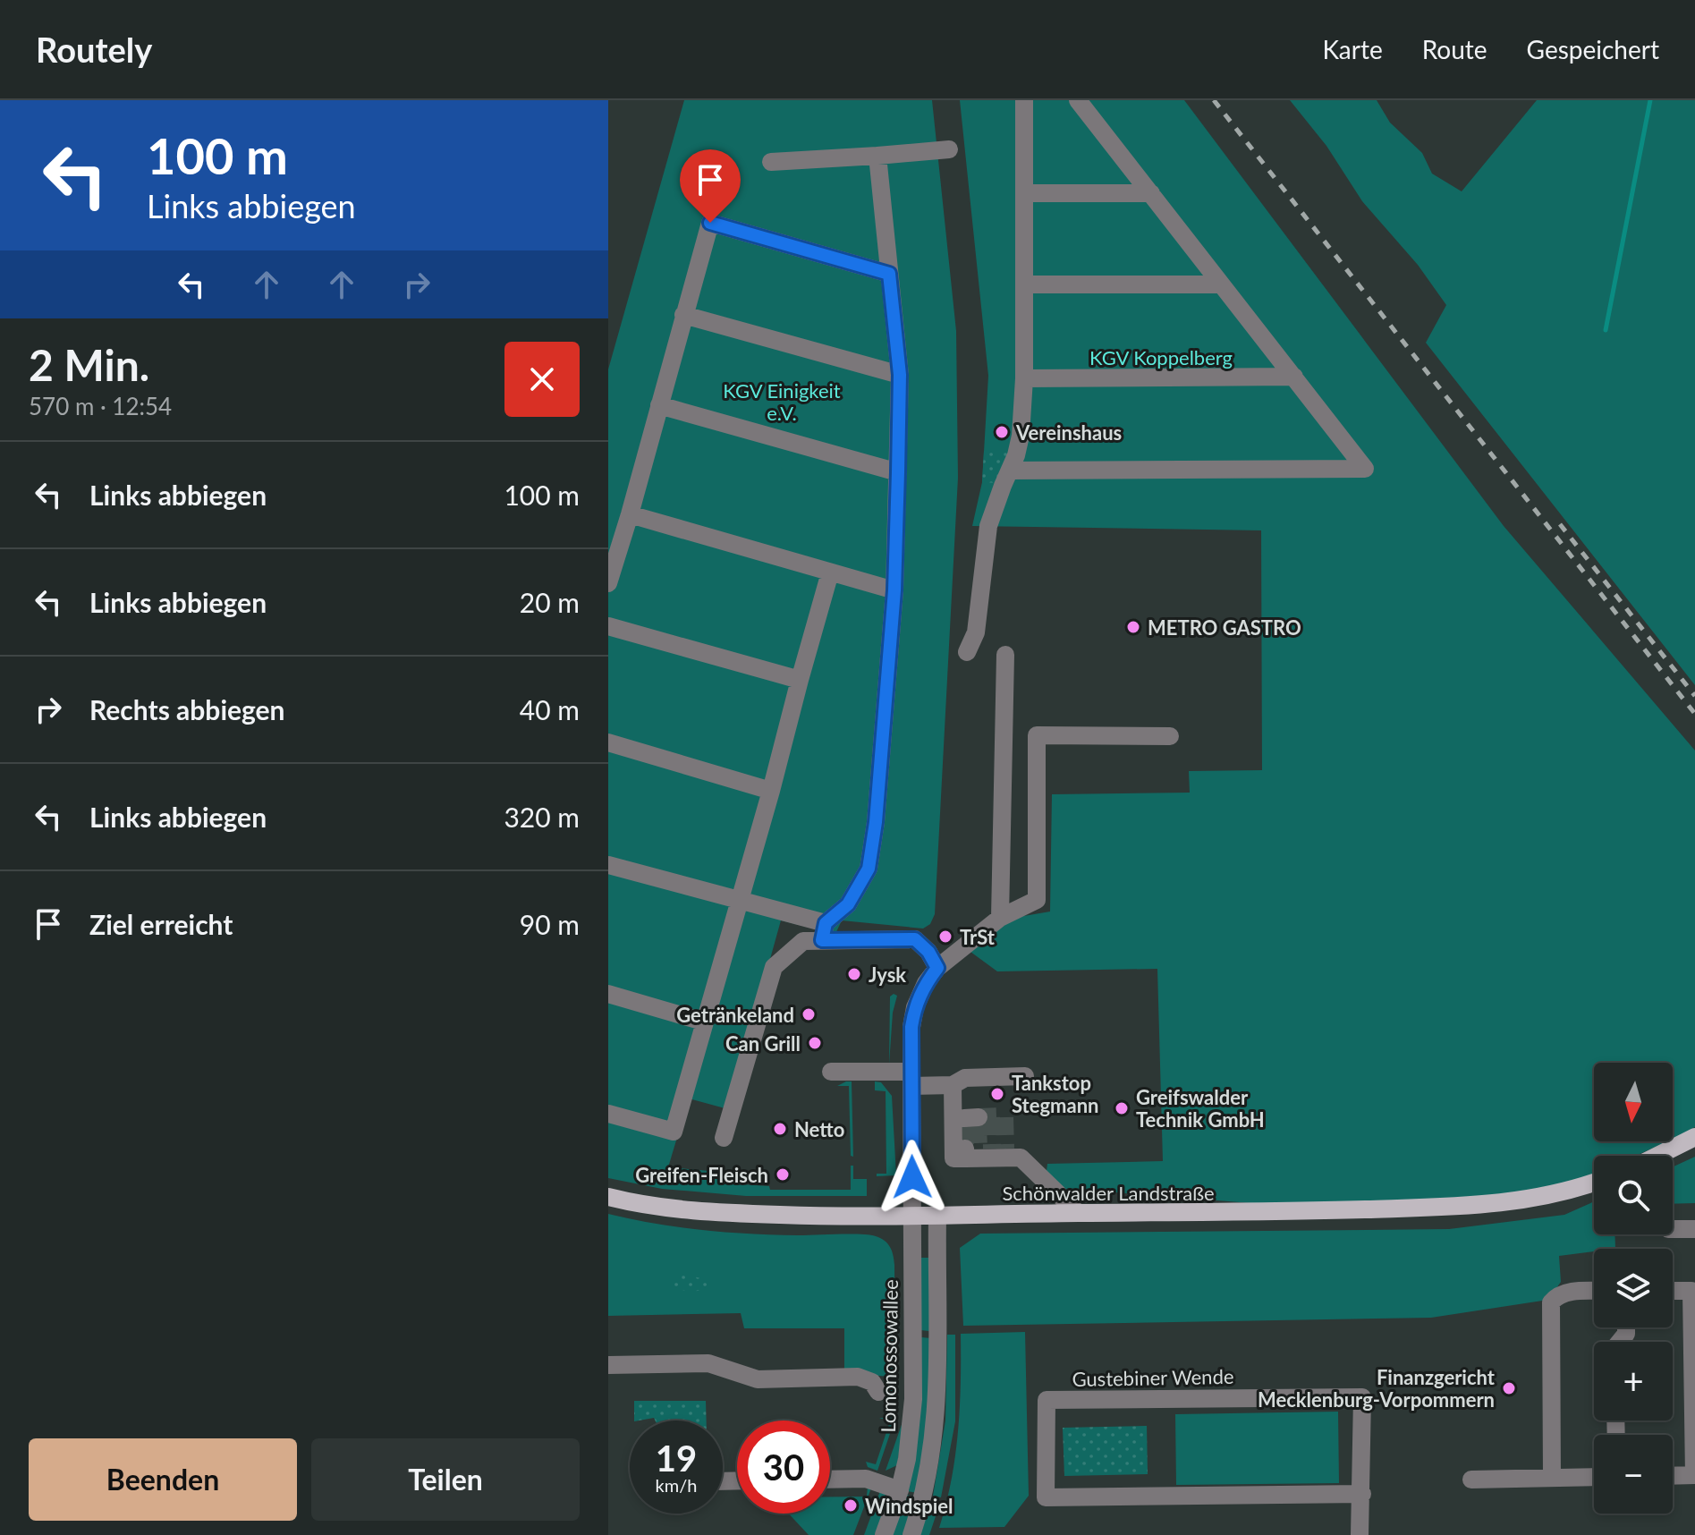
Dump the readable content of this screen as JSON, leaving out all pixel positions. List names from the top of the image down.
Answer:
{
  "streets": {
    "main road": ["Schönwalder Landstraße"],
    "street": ["Lomonossowallee", "Gustebiner Wende"]
  },
  "crossings": [
    ["Schönwalder Landstraße", "Lomonossowallee"]
  ],
  "parks": ["KGV Koppelberg", "KGV Einigkeit e.V."],
  "places": [
    "Vereinshaus",
    "METRO GASTRO",
    "TrSt",
    "Jysk",
    "Getränkeland",
    "Can Grill",
    "Tankstop Stegmann",
    "Greifswalder Technik GmbH",
    "Netto",
    "Greifen-Fleisch",
    "Finanzgericht Mecklenburg-Vorpommern",
    "Windspiel"
  ],
  "north": "bottom",
  "page": {
    "header": "Routely",
    "nav": ["Karte", "Route", "Gespeichert"],
    "turn": ["100 m", "Links abbiegen"],
    "heading": ["2 Min.", "570 m · 12:54"],
    "list": [
      {
        "name": "Links abbiegen",
        "value": "100 m"
      },
      {
        "name": "Links abbiegen",
        "value": "20 m"
      },
      {
        "name": "Rechts abbiegen",
        "value": "40 m"
      },
      {
        "name": "Links abbiegen",
        "value": "320 m"
      },
      {
        "name": "Ziel erreicht",
        "value": "90 m"
      }
    ],
    "map_buttons": ["+", "−"],
    "speed": "19 km/h",
    "limit": "30",
    "buttons": ["Beenden", "Teilen"]
  }
}
